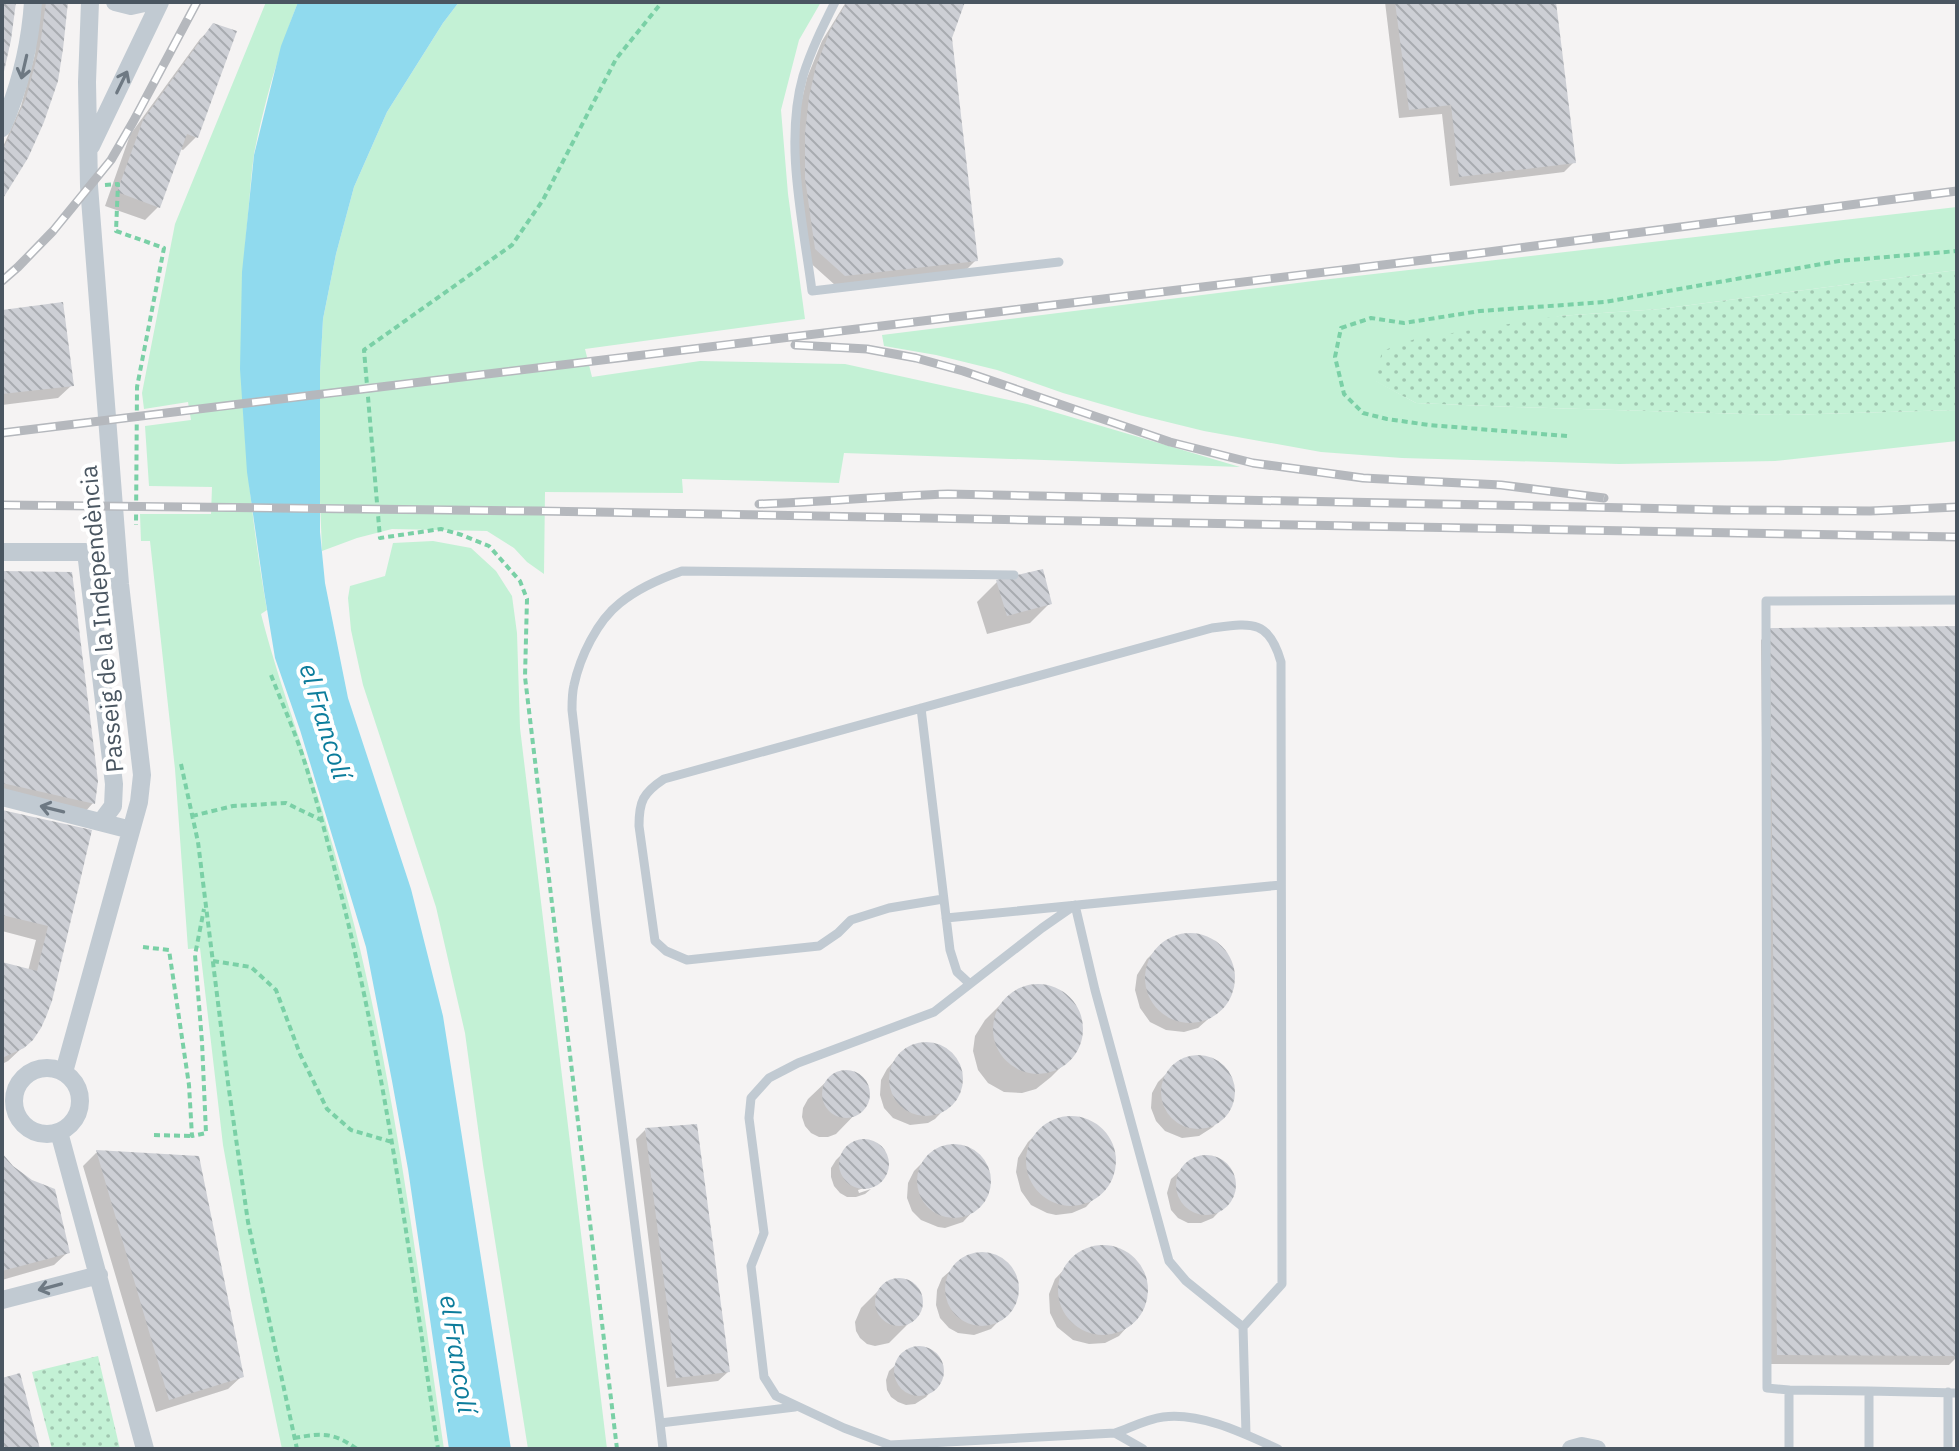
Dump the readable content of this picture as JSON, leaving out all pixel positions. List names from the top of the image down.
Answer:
{
  "streets": {
    "street": ["Passeig de la Independència"]
  },
  "water": ["el Francolí"]
}
